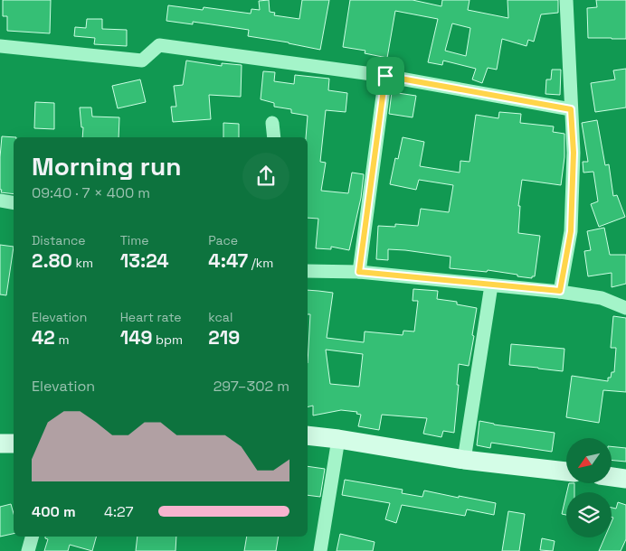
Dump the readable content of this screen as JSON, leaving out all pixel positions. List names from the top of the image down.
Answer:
{
  "north": "bottom left",
  "page": {
    "heading": ["Morning run", "09:40 · 7 × 400 m"],
    "stats": [
      ["Distance", "2.80 km"],
      ["Time", "13:24"],
      ["Pace", "4:47 /km"],
      ["Elevation", "42 m"],
      ["Heart rate", "149 bpm"],
      ["kcal", "219"]
    ],
    "chart": ["Elevation", "297–302 m"],
    "list": [
      {
        "name": "400 m",
        "note": "4:27"
      }
    ]
  }
}
